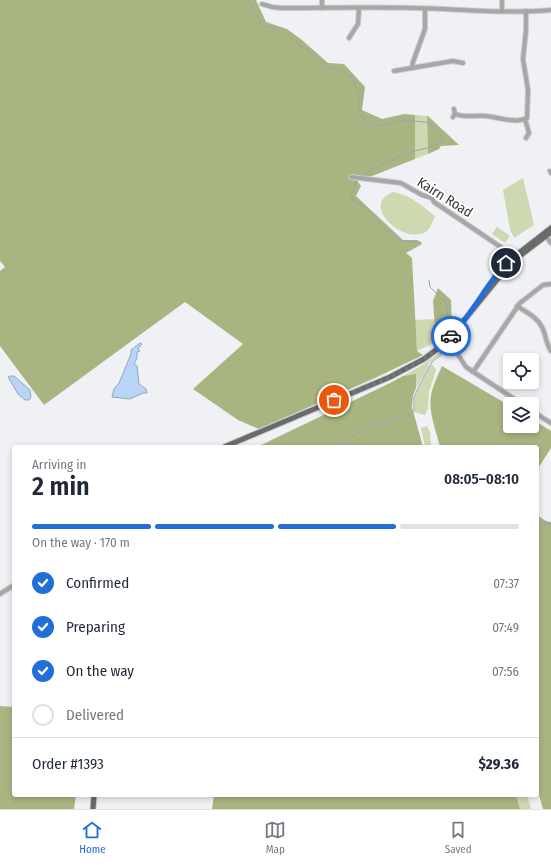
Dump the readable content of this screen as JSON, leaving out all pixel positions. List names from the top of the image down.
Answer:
{
  "streets": {
    "street": ["Kairn Road"]
  },
  "page": {
    "heading": ["2 min", "Arriving in", "08:05–08:10"],
    "panel": ["Order #1393", "$29.36"],
    "bar": "On the way · 170 m",
    "list": [
      ["Confirmed", "07:37"],
      ["Preparing", "07:49"],
      ["On the way", "07:56"],
      "Delivered"
    ],
    "tabs": ["Home", "Map", "Saved"]
  }
}
